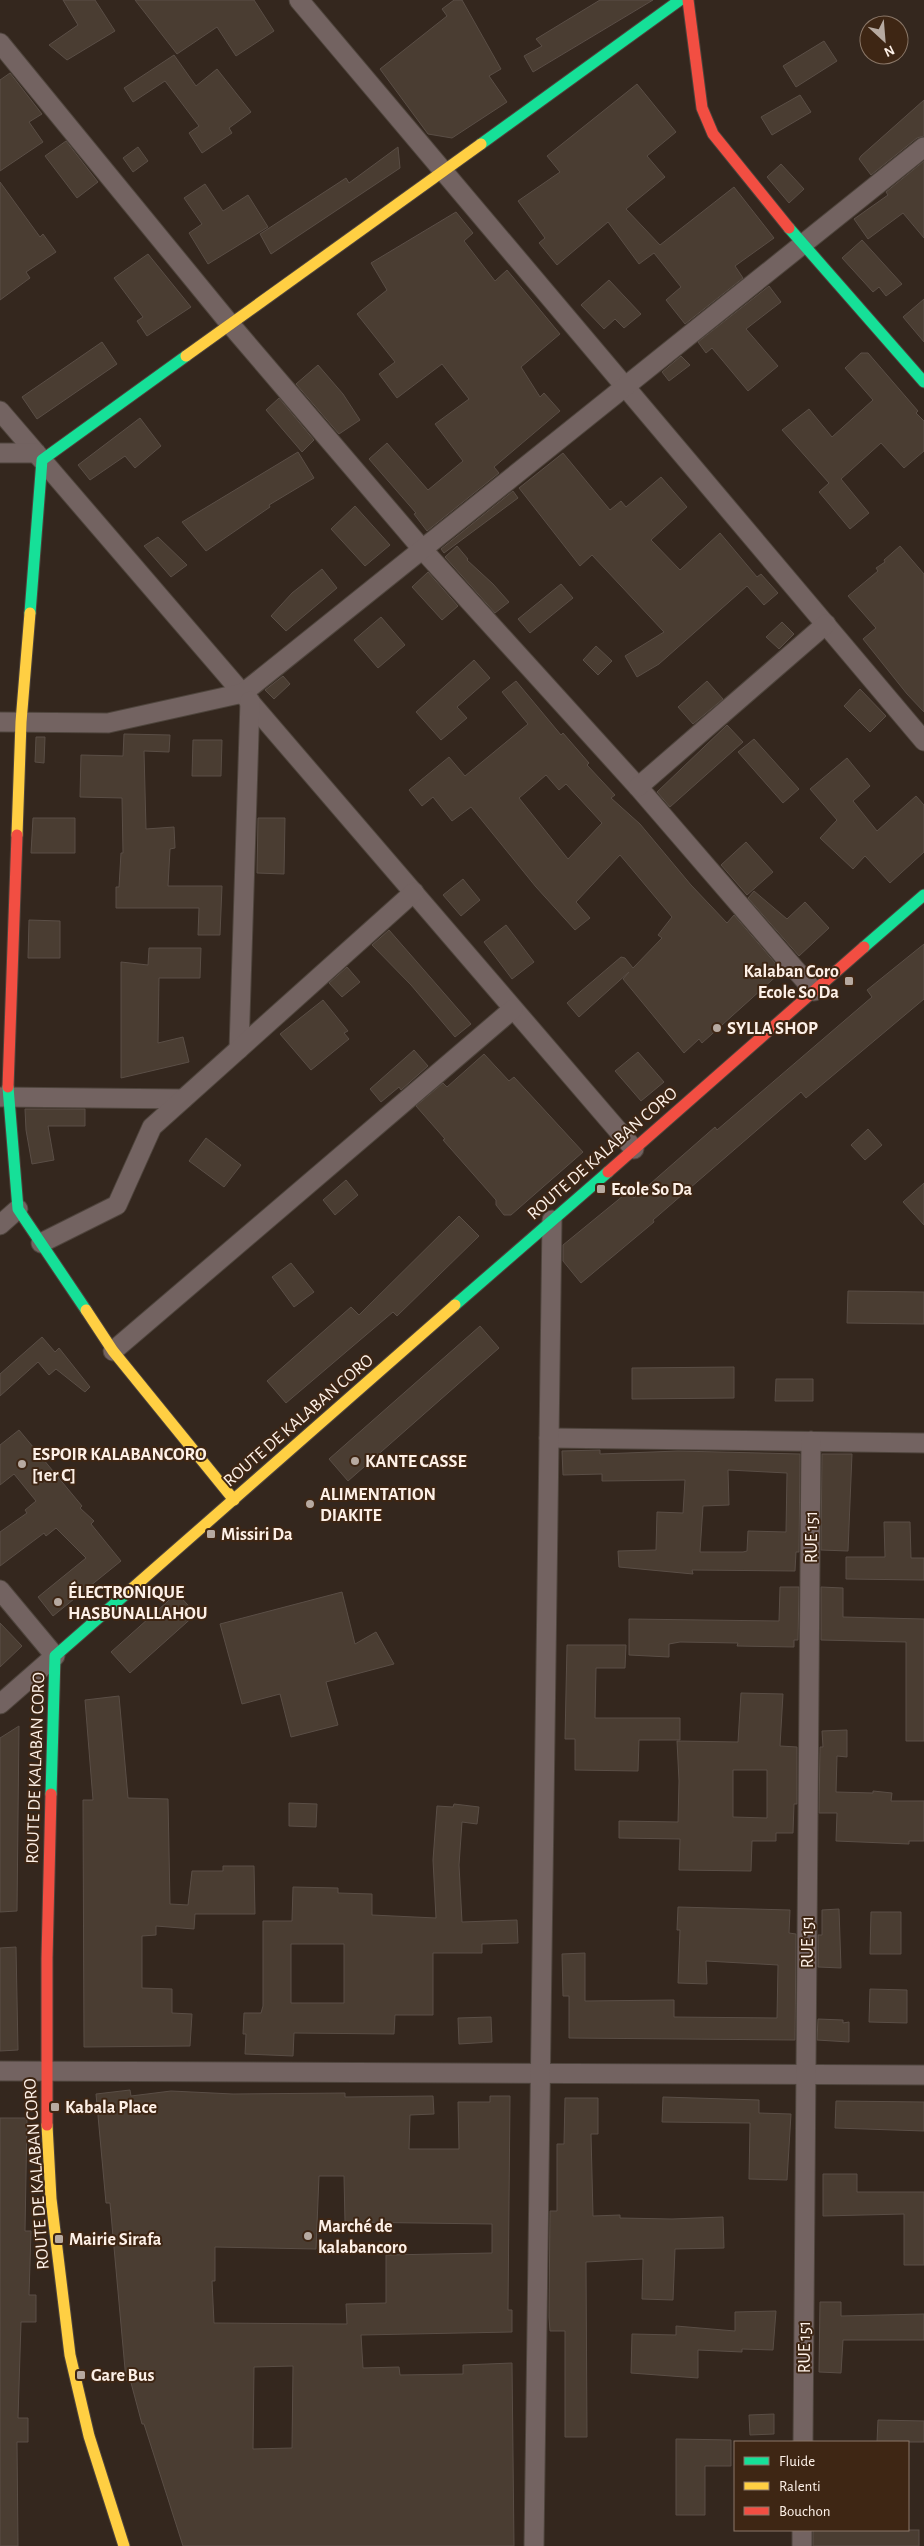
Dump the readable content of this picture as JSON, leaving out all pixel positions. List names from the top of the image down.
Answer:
{
  "streets": {
    "main road": ["ROUTE DE KALABAN CORO"],
    "street": ["RUE 151"]
  },
  "places": {
    "transit": [
      "Kalaban Coro Ecole So Da",
      "Ecole So Da",
      "Missiri Da",
      "Kabala Place",
      "Mairie Sirafa",
      "Gare Bus"
    ],
    "other": [
      "SYLLA SHOP",
      "KANTE CASSE",
      "ESPOIR KALABANCORO [1er C]",
      "ALIMENTATION DIAKITE",
      "ÉLECTRONIQUE HASBUNALLAHOU",
      "Marché de kalabancoro"
    ]
  },
  "legend": ["Fluide", "Ralenti", "Bouchon"],
  "north": "bottom right"
}
